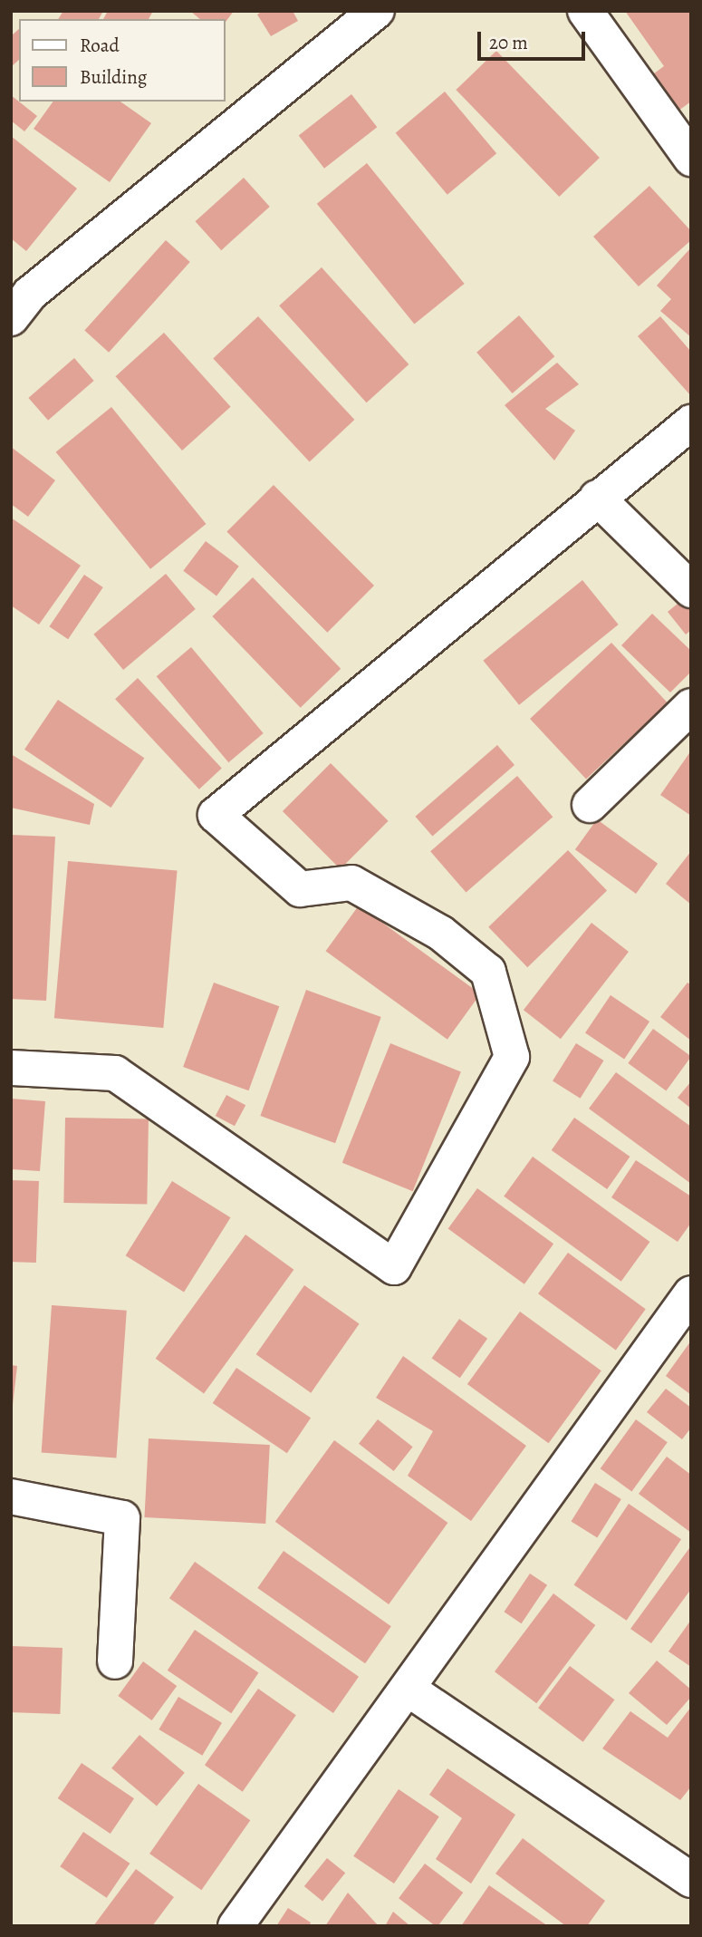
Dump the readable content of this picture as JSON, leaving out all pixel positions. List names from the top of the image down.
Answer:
{
  "legend": ["Road", "Building"],
  "scale_bar": "20 m"
}
